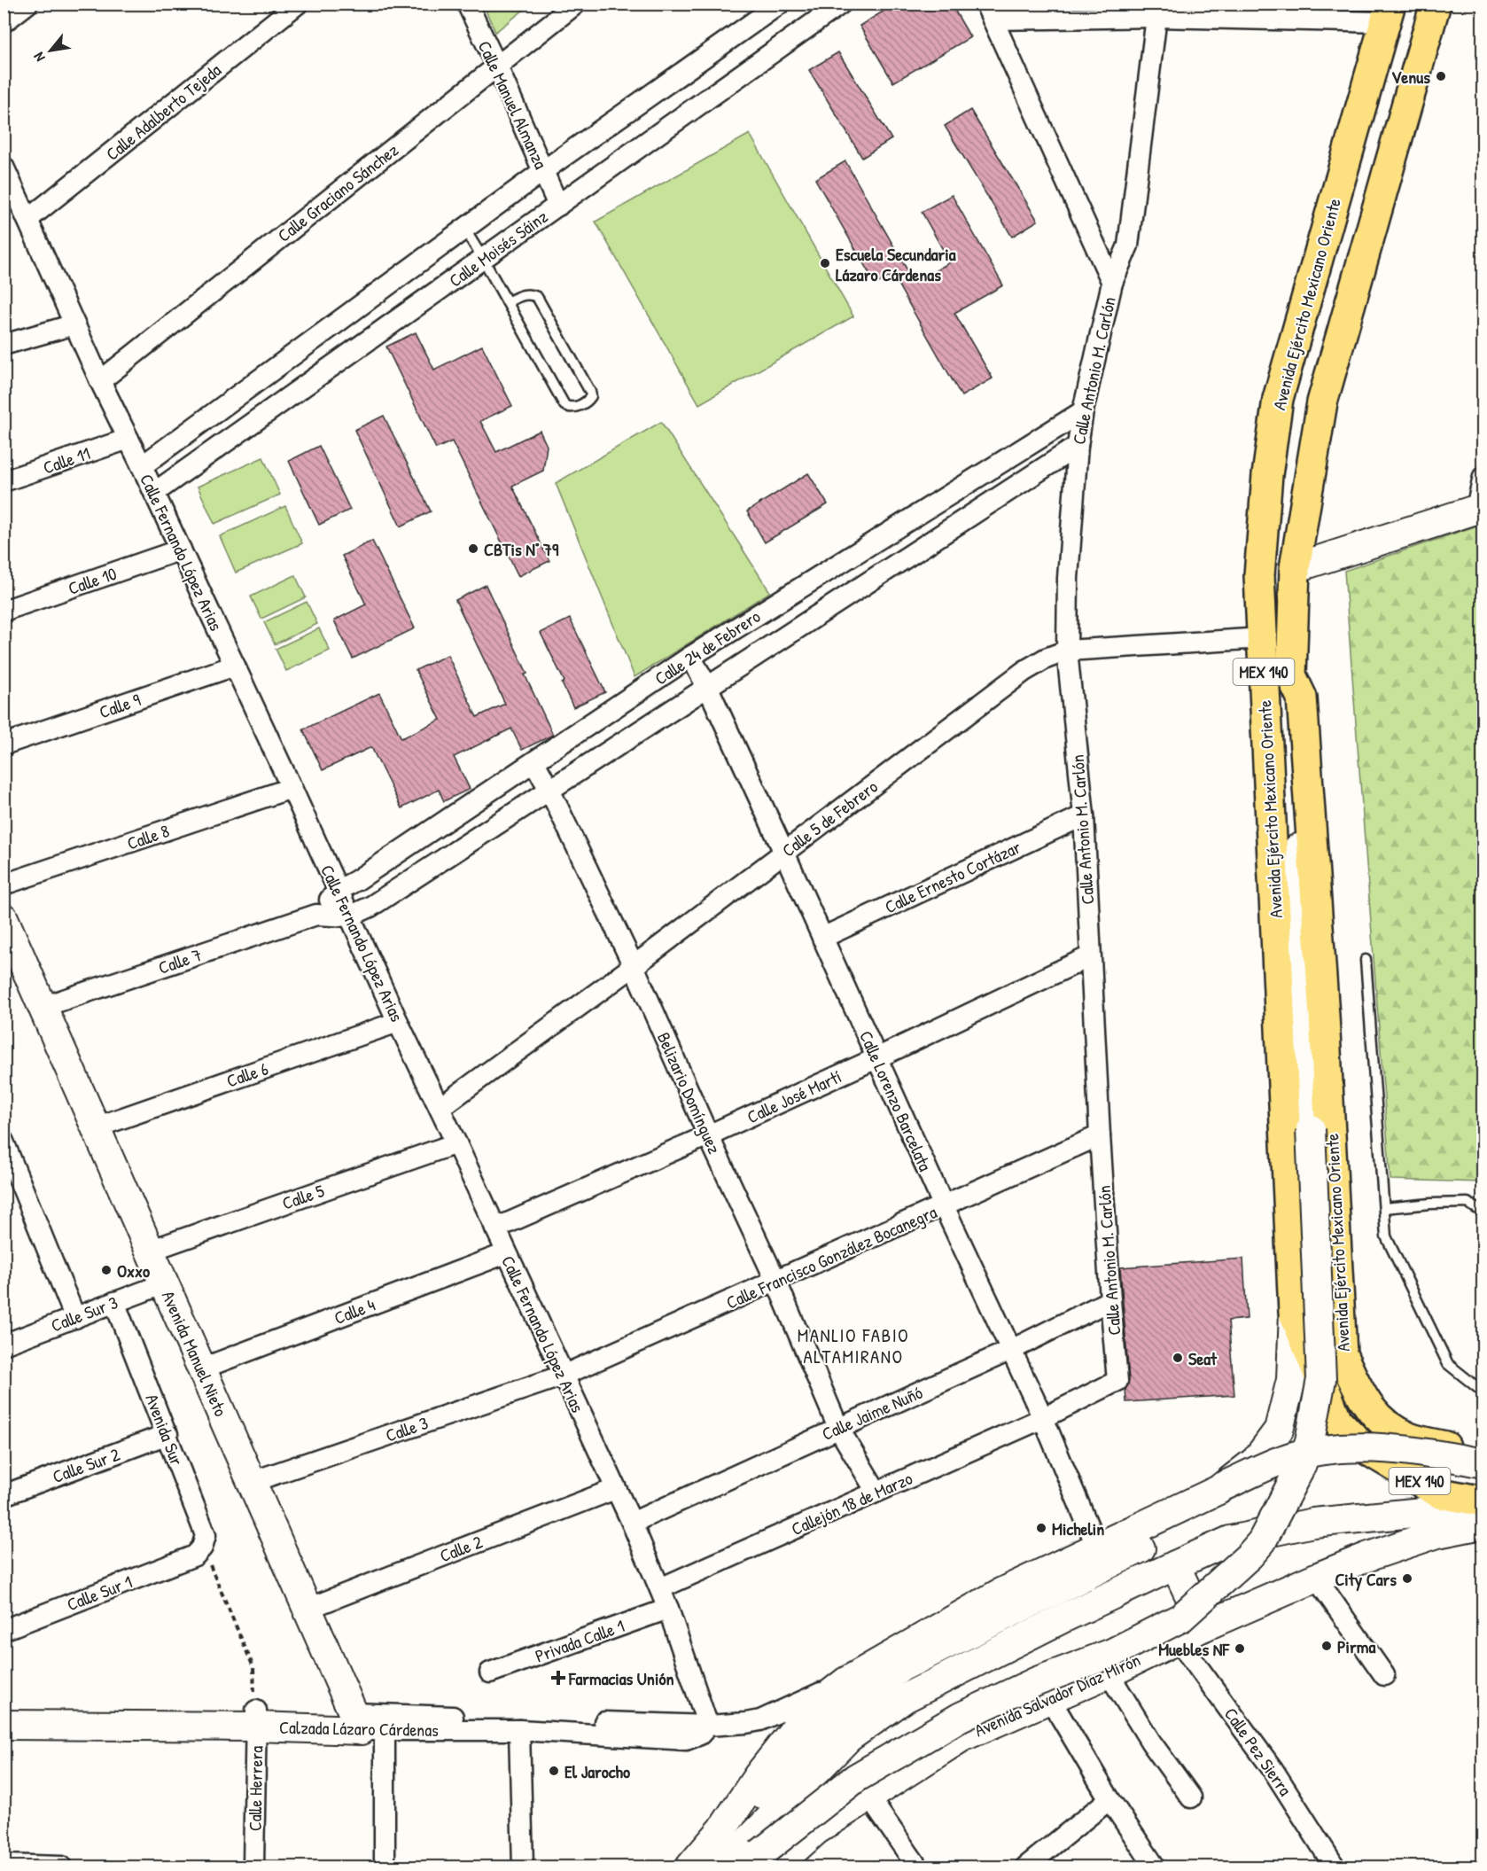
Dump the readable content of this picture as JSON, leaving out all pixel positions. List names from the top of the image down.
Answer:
{
  "streets": {
    "main road": [
      "Avenida Ejército Mexicano Oriente",
      "MEX 140",
      "Avenida Manuel Nieto",
      "Avenida Salvador Díaz Mirón",
      "Calzada Lázaro Cárdenas"
    ],
    "street": [
      "Calle Manuel Almanza",
      "Calle Adalberto Tejeda",
      "Calle Graciano Sánchez",
      "Calle Moisés Sáinz",
      "Calle Antonio M. Carlón",
      "Calle 11",
      "Calle Fernando López Arias",
      "Calle 10",
      "Calle 24 de Febrero",
      "Calle 9",
      "Calle 5 de Febrero",
      "Calle 8",
      "Calle Ernesto Cortázar",
      "Calle 7",
      "Calle 6",
      "Belizario Domínguez",
      "Calle José Martí",
      "Calle Lorenzo Barcelata",
      "Calle 5",
      "Calle Francisco González Bocanegra",
      "Calle 4",
      "Calle Sur 3",
      "Calle Jaime Nuñó",
      "Calle 3",
      "Avenida Sur",
      "Calle Sur 2",
      "Callejón 18 de Marzo",
      "Calle 2",
      "Calle Sur 1",
      "Privada Calle 1",
      "Calle Pez Sierra",
      "Calle Herrera"
    ]
  },
  "crossings": [
    ["Calle Manuel Almanza", "Calle Graciano Sánchez"],
    ["Calle Manuel Almanza", "Calle Moisés Sáinz"],
    ["Calle Adalberto Tejeda", "Calle Fernando López Arias"],
    ["Calle Graciano Sánchez", "Calle Fernando López Arias"],
    ["Calle Moisés Sáinz", "Calle Fernando López Arias"],
    ["Avenida Ejército Mexicano Oriente", "Calle 5 de Febrero"],
    ["Avenida Ejército Mexicano Oriente", "Avenida Salvador Díaz Mirón"],
    ["Calle Antonio M. Carlón", "Calle 24 de Febrero"],
    ["Calle Antonio M. Carlón", "Calle 5 de Febrero"],
    ["Calle Antonio M. Carlón", "Calle Ernesto Cortázar"],
    ["Calle Antonio M. Carlón", "Calle José Martí"],
    ["Calle Antonio M. Carlón", "Calle Francisco González Bocanegra"],
    ["Calle Antonio M. Carlón", "Calle Jaime Nuñó"],
    ["Calle Antonio M. Carlón", "Callejón 18 de Marzo"],
    ["Calle 11", "Calle Fernando López Arias"],
    ["Calle Fernando López Arias", "Calle 10"],
    ["Calle Fernando López Arias", "Calle 24 de Febrero"],
    ["Calle Fernando López Arias", "Calle 9"],
    ["Calle Fernando López Arias", "Calle 5 de Febrero"],
    ["Calle Fernando López Arias", "Calle 8"],
    ["Calle Fernando López Arias", "Calle 7"],
    ["Calle Fernando López Arias", "Calle 6"],
    ["Calle Fernando López Arias", "Calle José Martí"],
    ["Calle Fernando López Arias", "Calle 5"],
    ["Calle Fernando López Arias", "Calle Francisco González Bocanegra"],
    ["Calle Fernando López Arias", "Calle 4"],
    ["Calle Fernando López Arias", "Calle Jaime Nuñó"],
    ["Calle Fernando López Arias", "Calle 3"],
    ["Calle Fernando López Arias", "Callejón 18 de Marzo"],
    ["Calle Fernando López Arias", "Calle 2"],
    ["Calle Fernando López Arias", "Privada Calle 1"],
    ["Calle Fernando López Arias", "Calzada Lázaro Cárdenas"],
    ["Calle 24 de Febrero", "Calle 7"],
    ["Calle 24 de Febrero", "Belizario Domínguez"],
    ["Calle 24 de Febrero", "Calle Lorenzo Barcelata"],
    ["Calle 5 de Febrero", "Belizario Domínguez"],
    ["Calle 5 de Febrero", "Calle Lorenzo Barcelata"],
    ["Calle Ernesto Cortázar", "Calle Lorenzo Barcelata"],
    ["Calle 7", "Avenida Manuel Nieto"],
    ["Calle 6", "Avenida Manuel Nieto"],
    ["Belizario Domínguez", "Calle José Martí"],
    ["Belizario Domínguez", "Calle Francisco González Bocanegra"],
    ["Belizario Domínguez", "Calle Jaime Nuñó"],
    ["Belizario Domínguez", "Callejón 18 de Marzo"],
    ["Calle José Martí", "Calle Lorenzo Barcelata"],
    ["Calle Lorenzo Barcelata", "Calle Francisco González Bocanegra"],
    ["Calle Lorenzo Barcelata", "Calle Jaime Nuñó"],
    ["Calle Lorenzo Barcelata", "Callejón 18 de Marzo"],
    ["Calle 5", "Avenida Manuel Nieto"],
    ["Calle Francisco González Bocanegra", "Calle 3"],
    ["Calle 4", "Avenida Manuel Nieto"],
    ["Calle Sur 3", "Avenida Manuel Nieto"],
    ["Calle Sur 3", "Avenida Sur"],
    ["Avenida Manuel Nieto", "Calle 3"],
    ["Avenida Manuel Nieto", "Calle 2"],
    ["Avenida Manuel Nieto", "Calzada Lázaro Cárdenas"],
    ["Avenida Sur", "Calle Sur 2"],
    ["Avenida Sur", "Calle Sur 1"],
    ["Avenida Salvador Díaz Mirón", "Calle Pez Sierra"],
    ["Calzada Lázaro Cárdenas", "Calle Herrera"]
  ],
  "districts": ["MANLIO FABIO ALTAMIRANO"],
  "places": {
    "other": [
      "Venus",
      "Escuela Secundaria Lázaro Cárdenas",
      "CBTis N° 79",
      "Oxxo",
      "Seat",
      "Michelin",
      "City Cars",
      "Pirma",
      "Muebles NF",
      "El Jarocho"
    ],
    "health": ["Farmacias Unión"]
  },
  "north": "bottom left"
}
